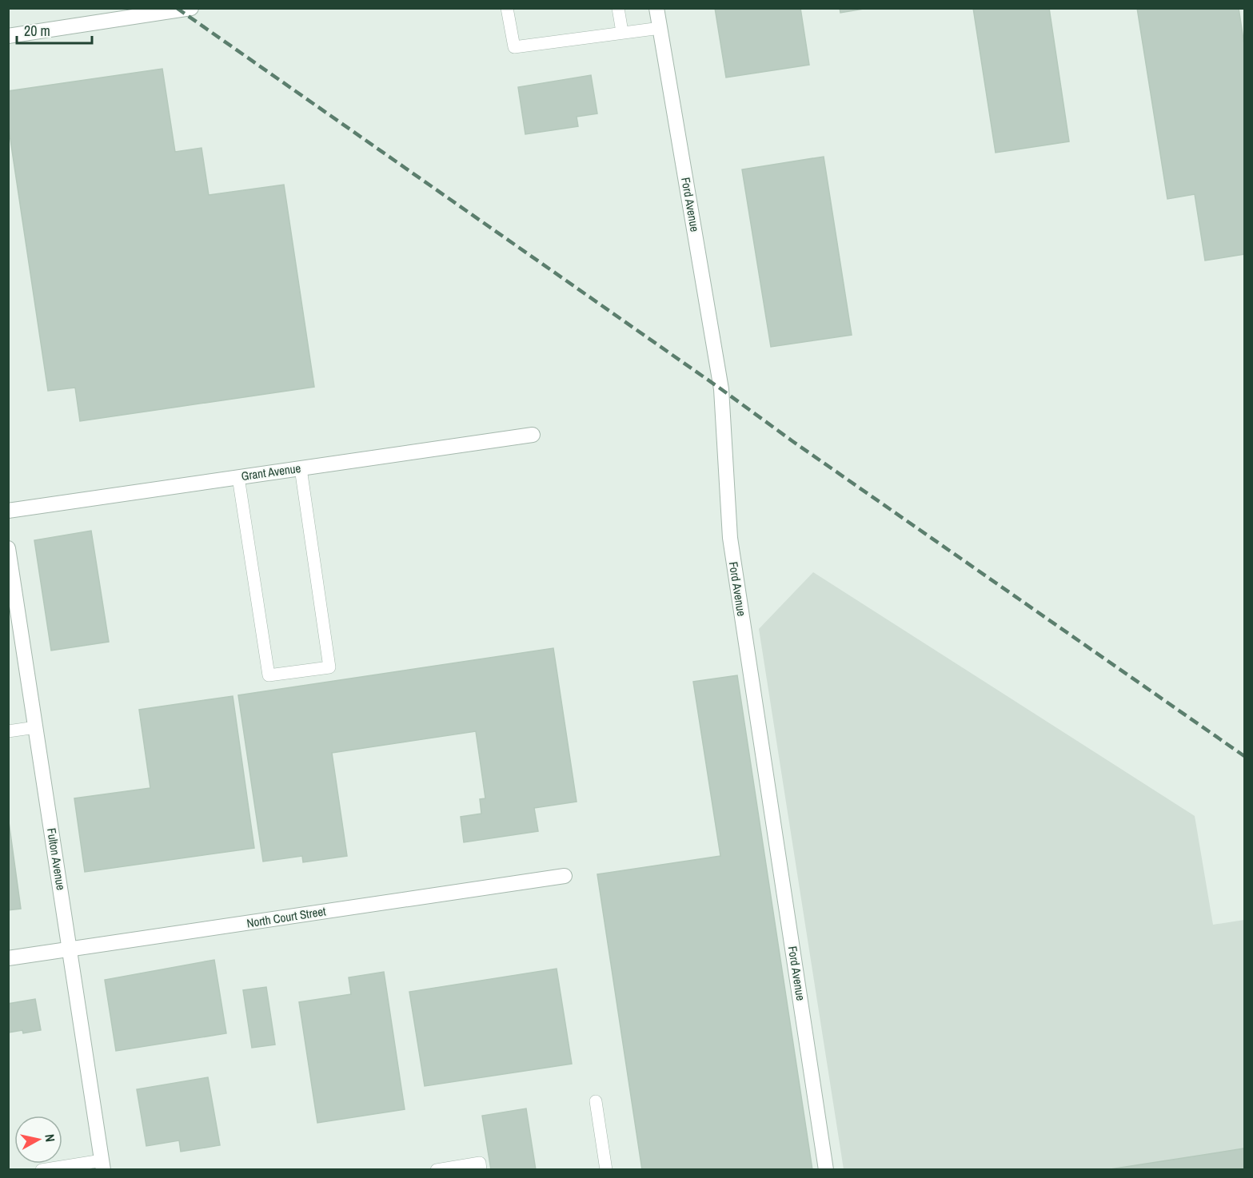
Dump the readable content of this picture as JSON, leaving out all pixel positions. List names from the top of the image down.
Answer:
{
  "streets": {
    "street": [
      "Ford Avenue",
      "Grant Avenue",
      "Fulton Avenue",
      "North Court Street"
    ]
  },
  "crossings": [
    ["Fulton Avenue", "North Court Street"]
  ],
  "scale_bar": "20 m",
  "north": "right"
}
